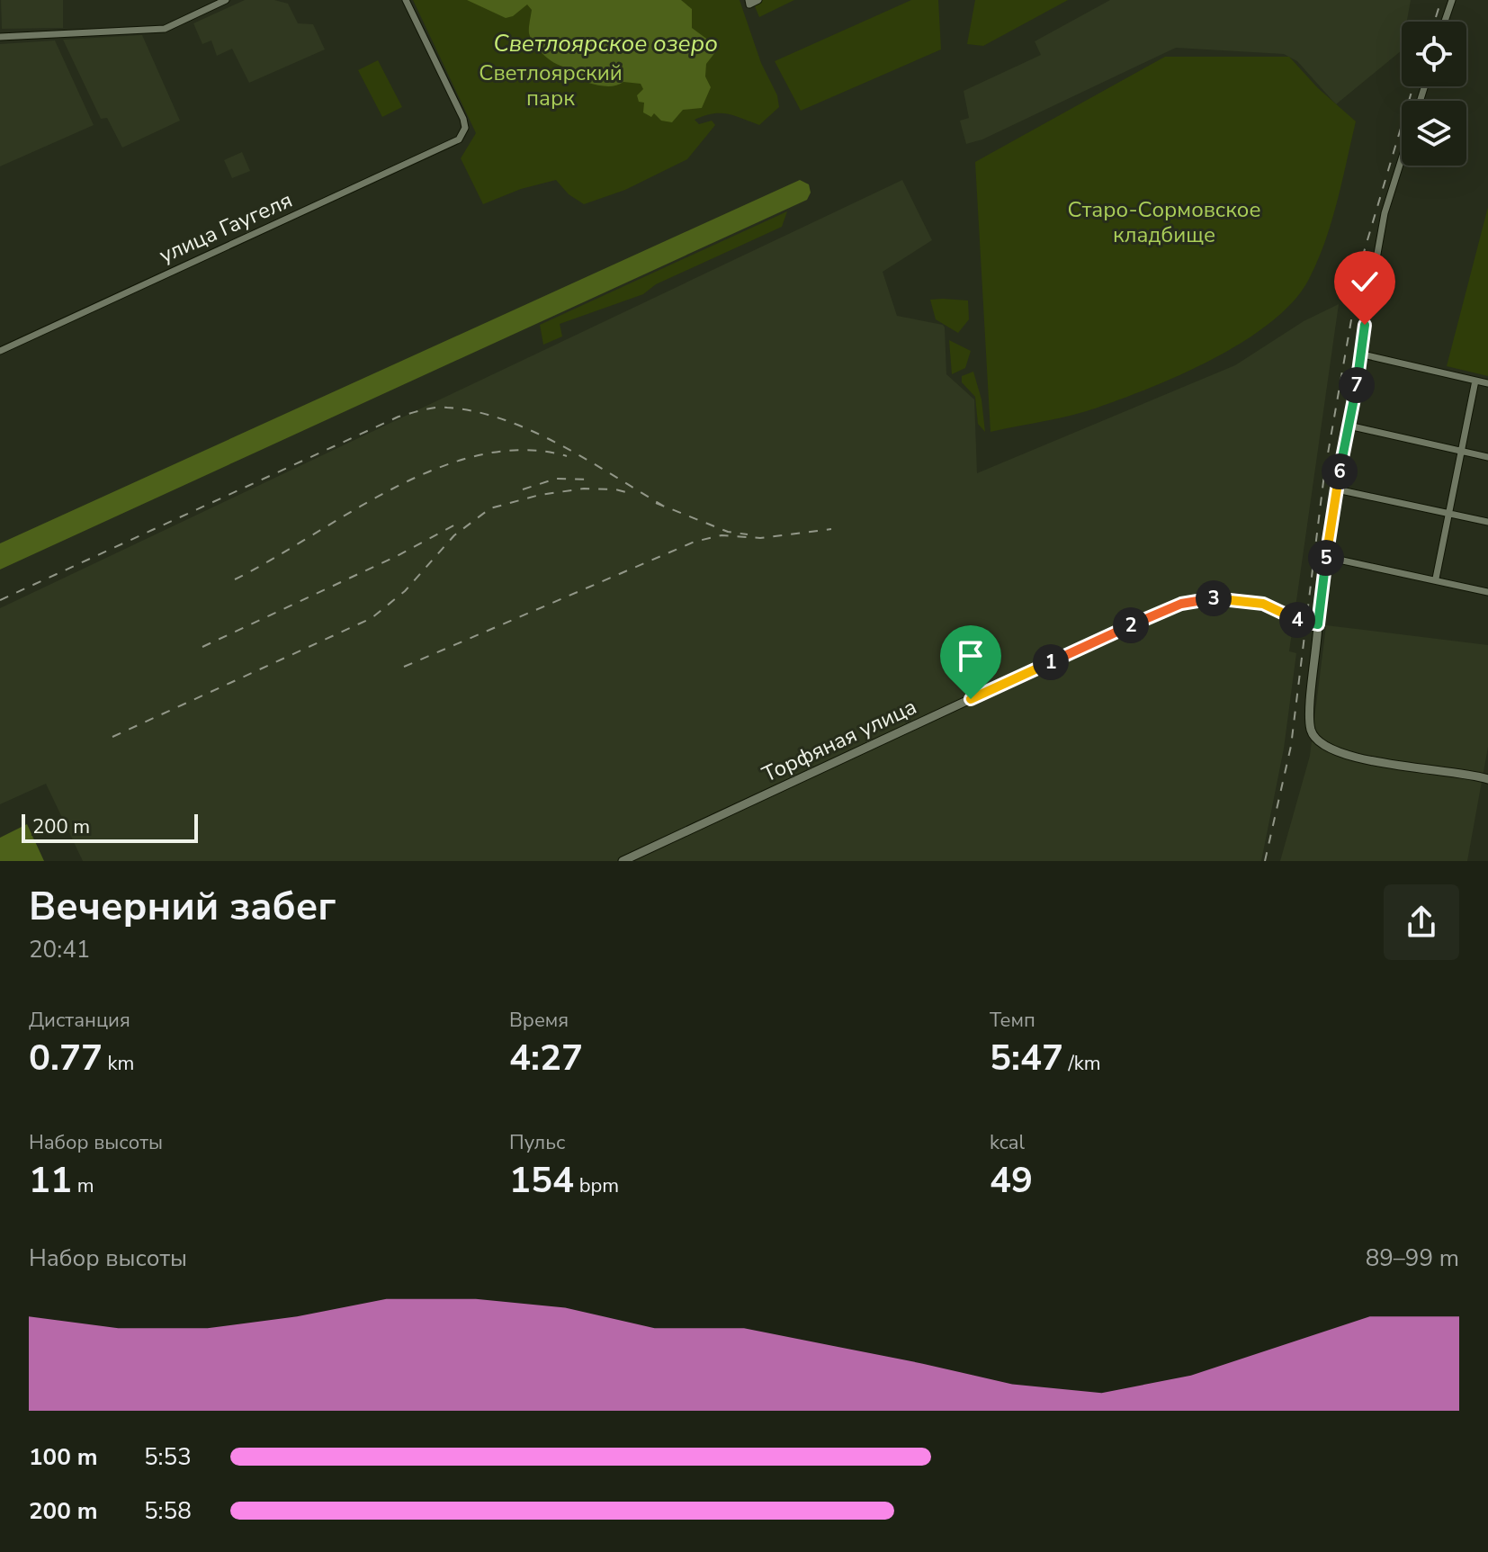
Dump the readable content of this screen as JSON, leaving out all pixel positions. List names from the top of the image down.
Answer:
{
  "streets": {
    "street": ["улица Гаугеля", "Торфяная улица"]
  },
  "water": ["Светлоярское озеро"],
  "parks": ["Светлоярский парк", "Старо-Сормовское кладбище"],
  "scale_bar": "200 m",
  "page": {
    "pins": [
      "7",
      "6",
      "5",
      "3",
      "4",
      "2",
      "1"
    ],
    "scale": "200 m",
    "heading": ["Вечерний забег", "20:41"],
    "stats": [
      ["Дистанция", "0.77 km"],
      ["Время", "4:27"],
      ["Темп", "5:47 /km"],
      ["Набор высоты", "11 m"],
      ["Пульс", "154 bpm"],
      ["kcal", "49"]
    ],
    "chart": ["Набор высоты", "89–99 m"],
    "list": [
      {
        "name": "100 m",
        "note": "5:53"
      },
      {
        "name": "200 m",
        "note": "5:58"
      }
    ]
  }
}
